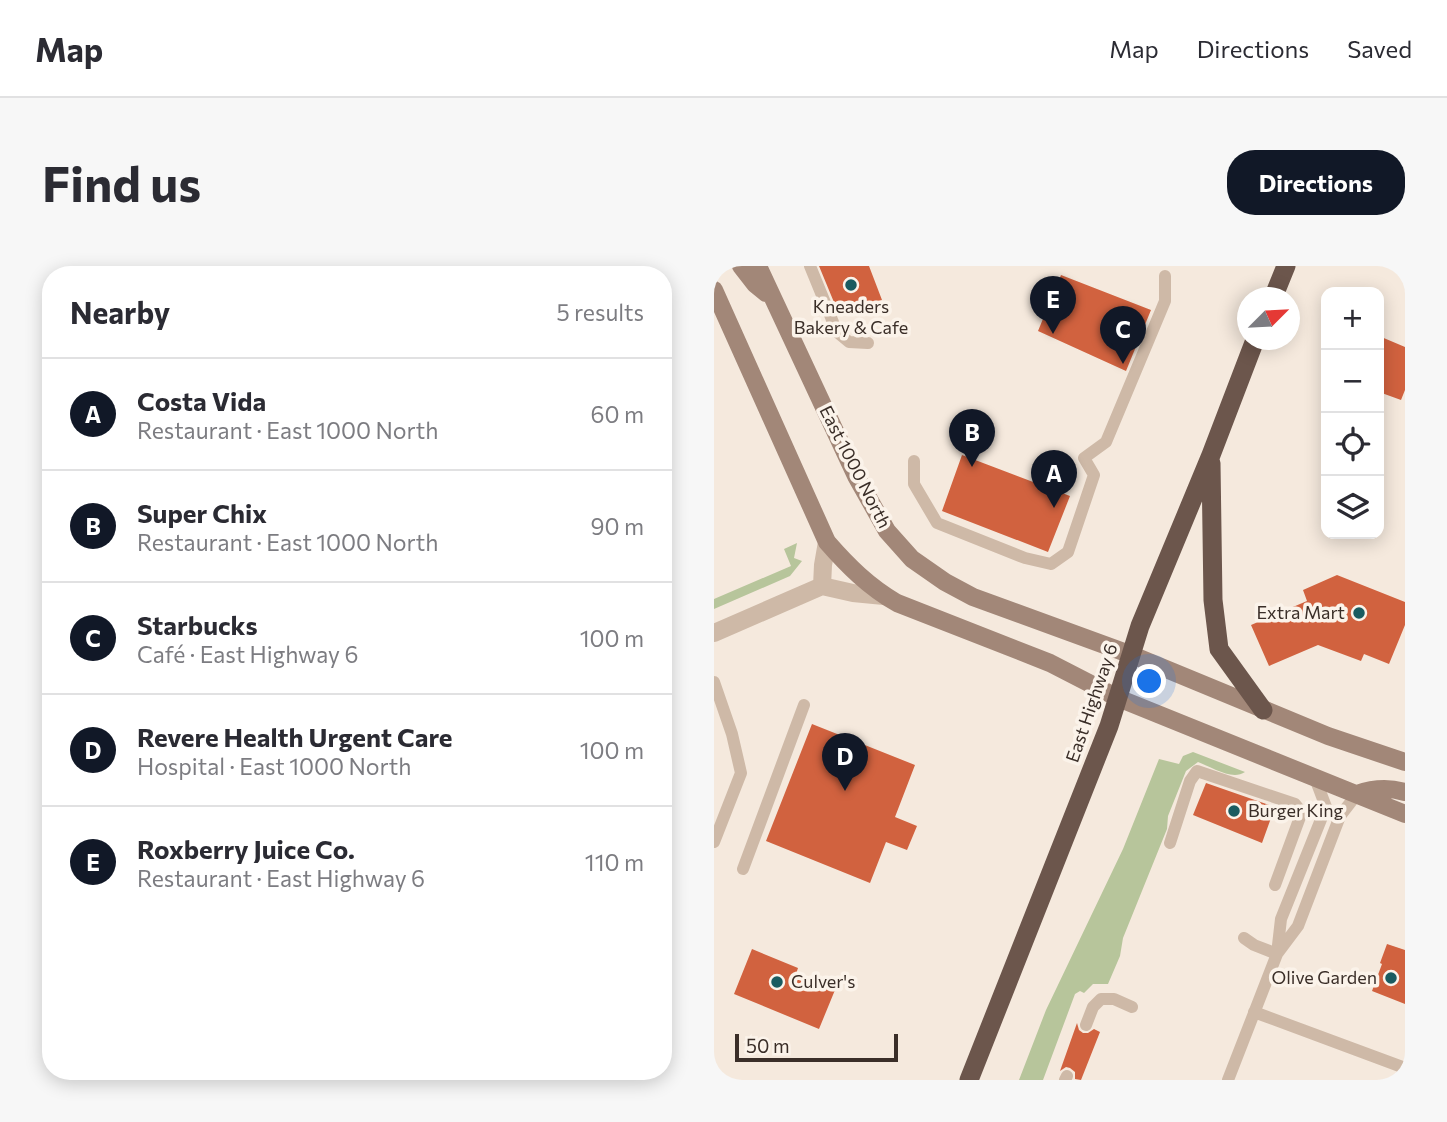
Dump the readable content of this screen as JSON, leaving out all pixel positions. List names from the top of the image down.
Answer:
{
  "streets": {
    "highway": ["East Highway 6"],
    "main road": ["East 1000 North"]
  },
  "crossings": [
    ["East 1000 North", "East Highway 6"]
  ],
  "places": [
    "Kneaders Bakery & Cafe",
    "Extra Mart",
    "Burger King",
    "Olive Garden",
    "Culver's"
  ],
  "scale_bar": "50 m",
  "north": "top right",
  "page": {
    "header": "Map",
    "nav": ["Map", "Directions", "Saved"],
    "buttons": "Directions",
    "title": "Find us",
    "heading": ["Nearby", "5 results"],
    "pins": [
      "E",
      "C",
      "B",
      "A",
      "D"
    ],
    "map_buttons": ["+", "−"],
    "list": [
      {
        "mark": "A",
        "name": "Costa Vida",
        "note": "Restaurant · East 1000 North",
        "value": "60 m"
      },
      {
        "mark": "B",
        "name": "Super Chix",
        "note": "Restaurant · East 1000 North",
        "value": "90 m"
      },
      {
        "mark": "C",
        "name": "Starbucks",
        "note": "Café · East Highway 6",
        "value": "100 m"
      },
      {
        "mark": "D",
        "name": "Revere Health Urgent Care",
        "note": "Hospital · East 1000 North",
        "value": "100 m"
      },
      {
        "mark": "E",
        "name": "Roxberry Juice Co.",
        "note": "Restaurant · East Highway 6",
        "value": "110 m"
      }
    ],
    "scale": "50 m"
  }
}
